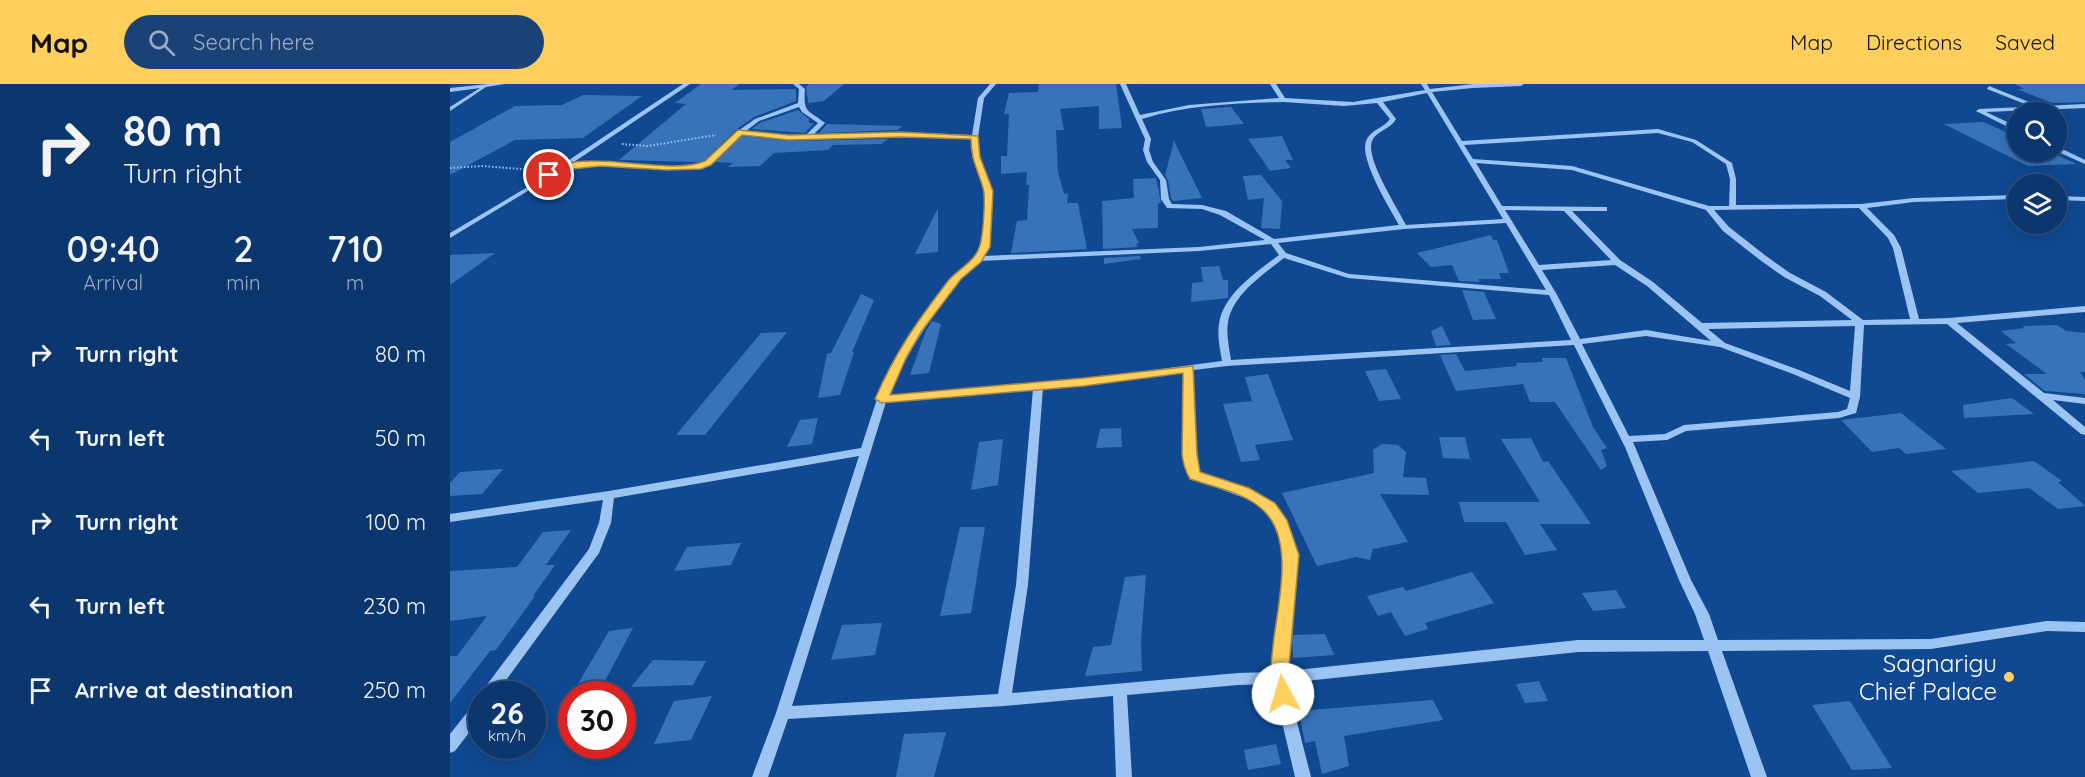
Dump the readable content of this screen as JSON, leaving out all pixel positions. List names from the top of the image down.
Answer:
{
  "places": ["Sagnarigu Chief Palace"],
  "page": {
    "header": "Map",
    "search": "Search here",
    "nav": ["Map", "Directions", "Saved"],
    "turn": ["80 m", "Turn right"],
    "eta": [
      "09:40",
      "Arrival",
      "2",
      "min",
      "710",
      "m"
    ],
    "list": [
      {
        "name": "Turn right",
        "value": "80 m"
      },
      {
        "name": "Turn left",
        "value": "50 m"
      },
      {
        "name": "Turn right",
        "value": "100 m"
      },
      {
        "name": "Turn left",
        "value": "230 m"
      },
      {
        "name": "Arrive at destination",
        "value": "250 m"
      }
    ],
    "speed": "26 km/h",
    "limit": "30"
  }
}
